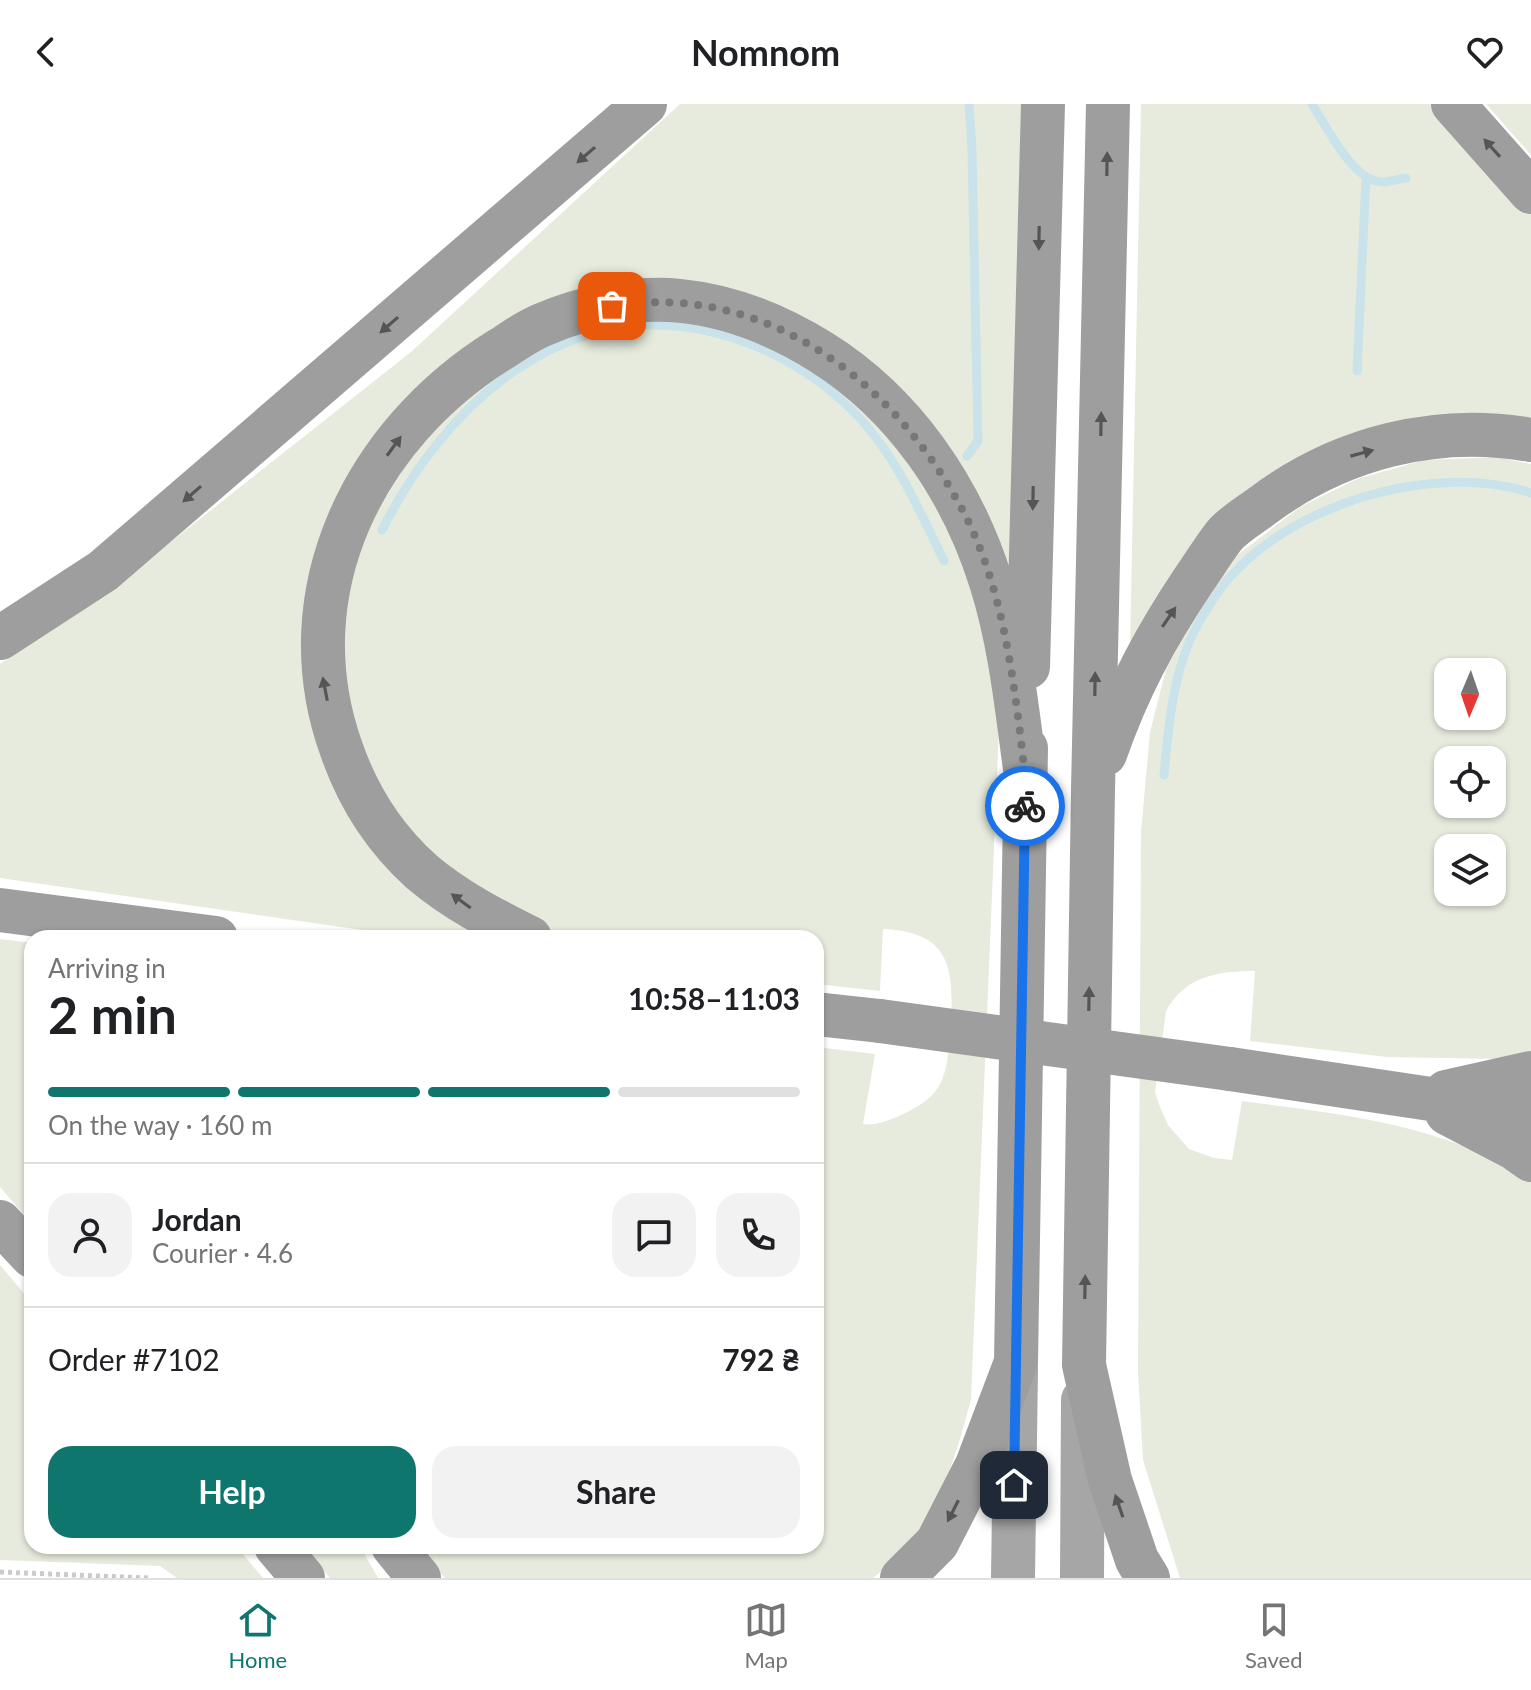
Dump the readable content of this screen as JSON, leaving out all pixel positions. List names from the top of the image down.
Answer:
{
  "north": "bottom",
  "page": {
    "header": "Nomnom",
    "heading": ["2 min", "Arriving in", "10:58–11:03"],
    "panel": [
      "Jordan",
      "Courier · 4.6",
      "Order #7102",
      "792 ₴"
    ],
    "bar": "On the way · 160 m",
    "buttons": ["Help", "Share"],
    "tabs": ["Home", "Map", "Saved"]
  }
}
